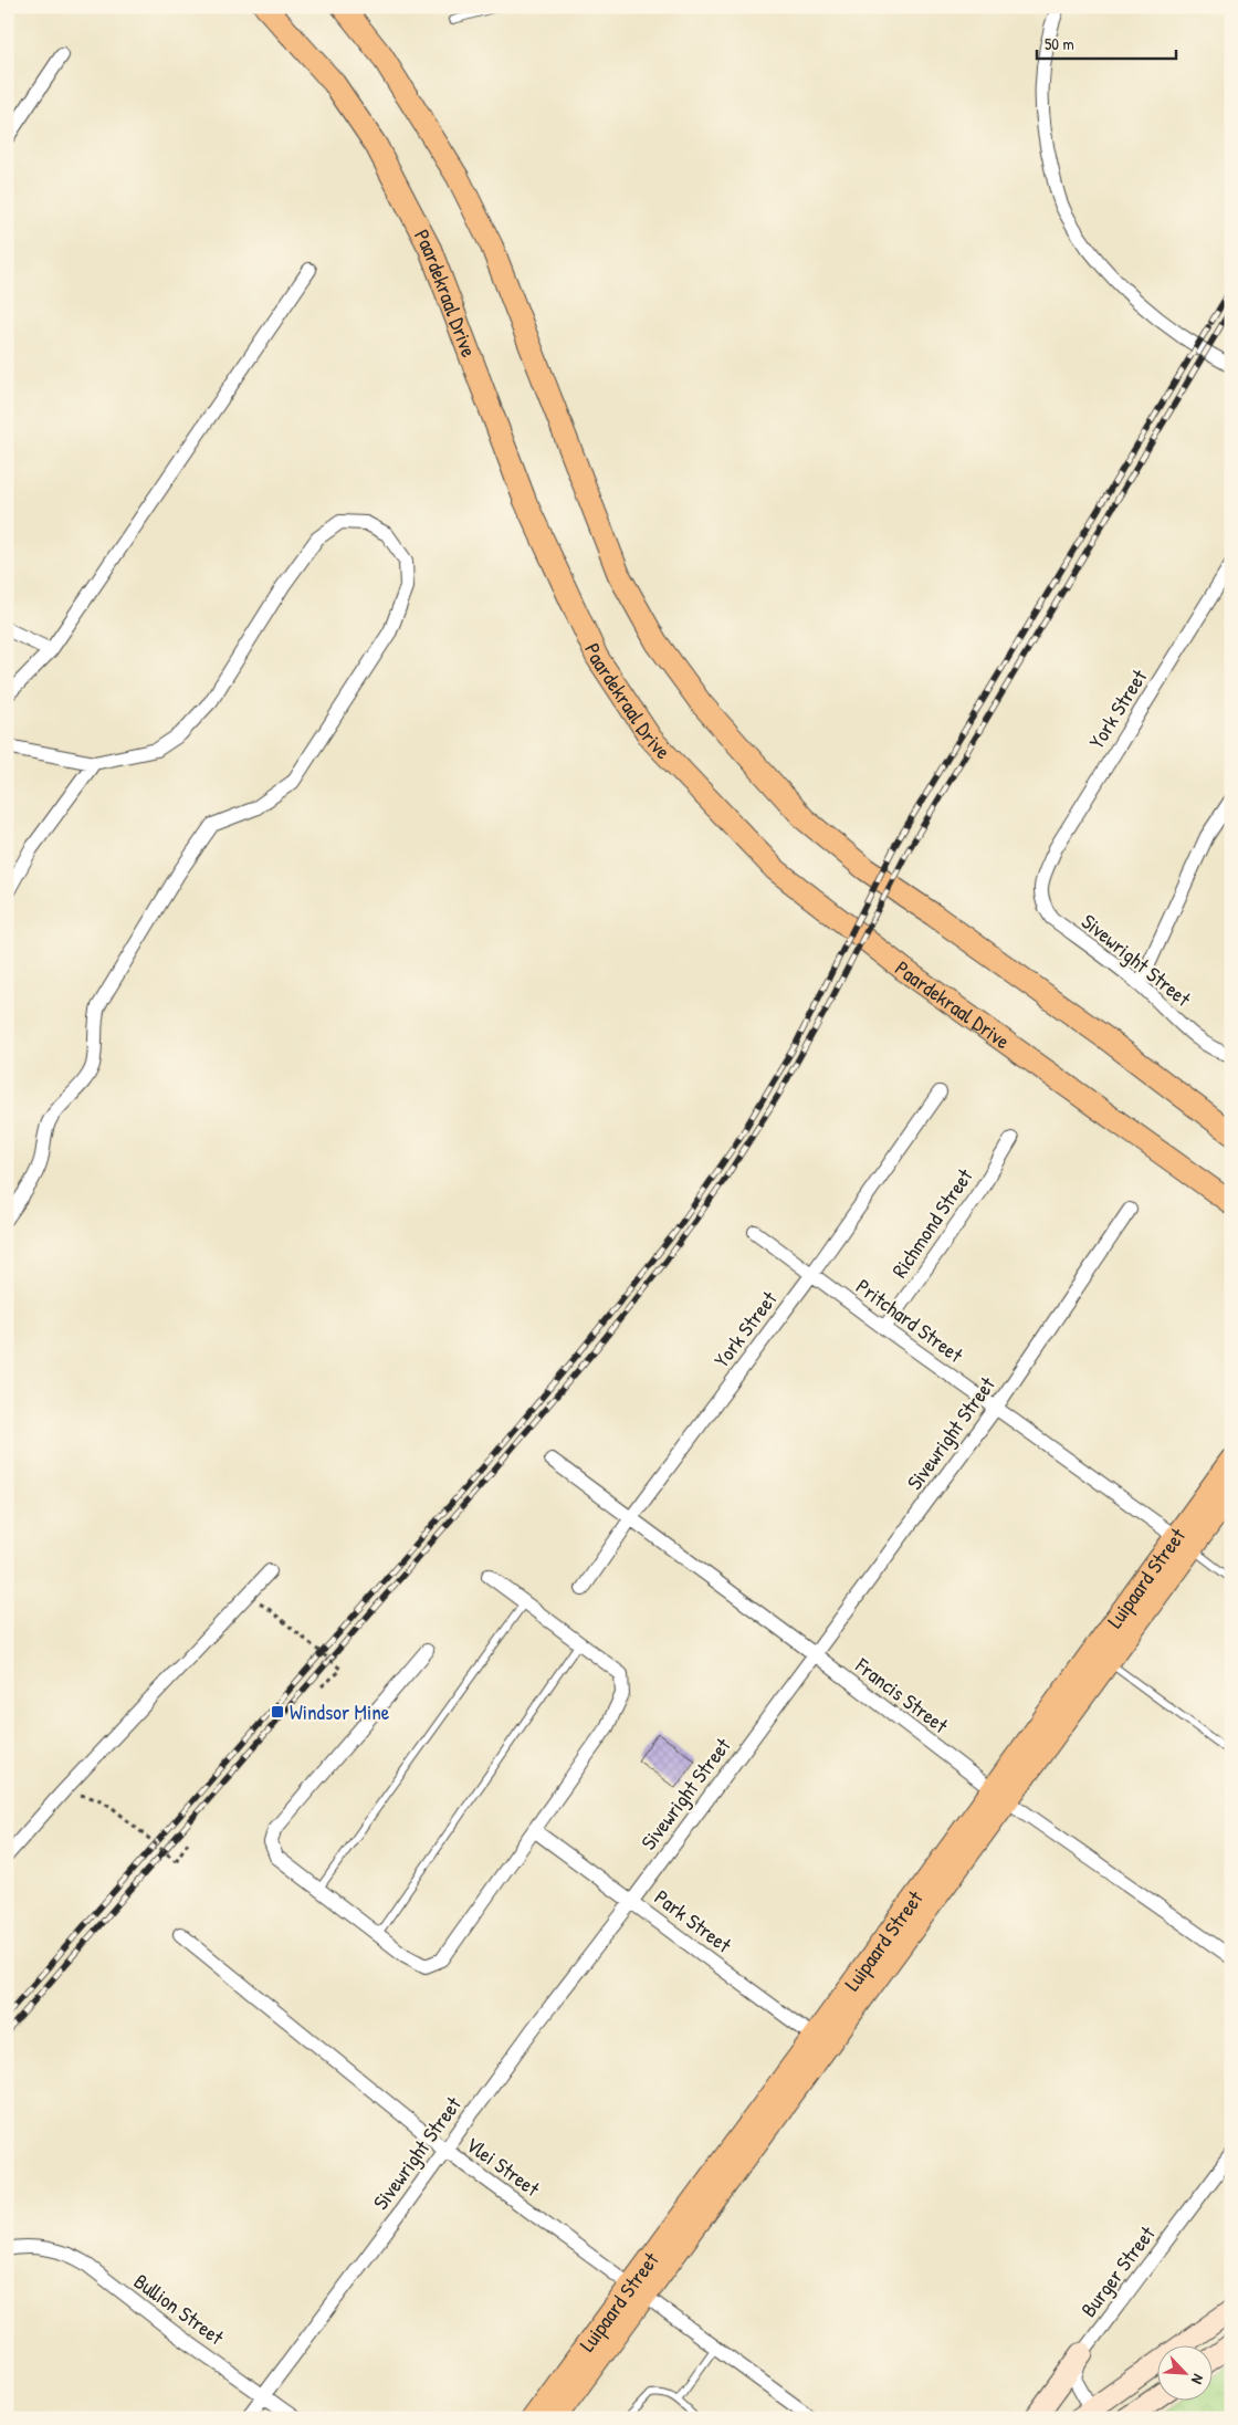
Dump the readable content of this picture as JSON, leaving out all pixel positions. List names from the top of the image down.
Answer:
{
  "streets": {
    "main road": ["Paardekraal Drive", "Luipaard Street"],
    "street": [
      "York Street",
      "Sivewright Street",
      "Richmond Street",
      "Pritchard Street",
      "Francis Street",
      "Park Street",
      "Vlei Street",
      "Burger Street",
      "Bullion Street"
    ]
  },
  "crossings": [
    ["York Street", "Sivewright Street"],
    ["York Street", "Pritchard Street"],
    ["York Street", "Francis Street"],
    ["Sivewright Street", "Pritchard Street"],
    ["Sivewright Street", "Francis Street"],
    ["Sivewright Street", "Park Street"],
    ["Sivewright Street", "Vlei Street"],
    ["Sivewright Street", "Bullion Street"],
    ["Richmond Street", "Pritchard Street"],
    ["Pritchard Street", "Luipaard Street"],
    ["Luipaard Street", "Francis Street"],
    ["Luipaard Street", "Park Street"],
    ["Luipaard Street", "Vlei Street"]
  ],
  "places": {
    "transit": ["Windsor Mine"]
  },
  "scale_bar": "50 m",
  "north": "bottom right"
}
